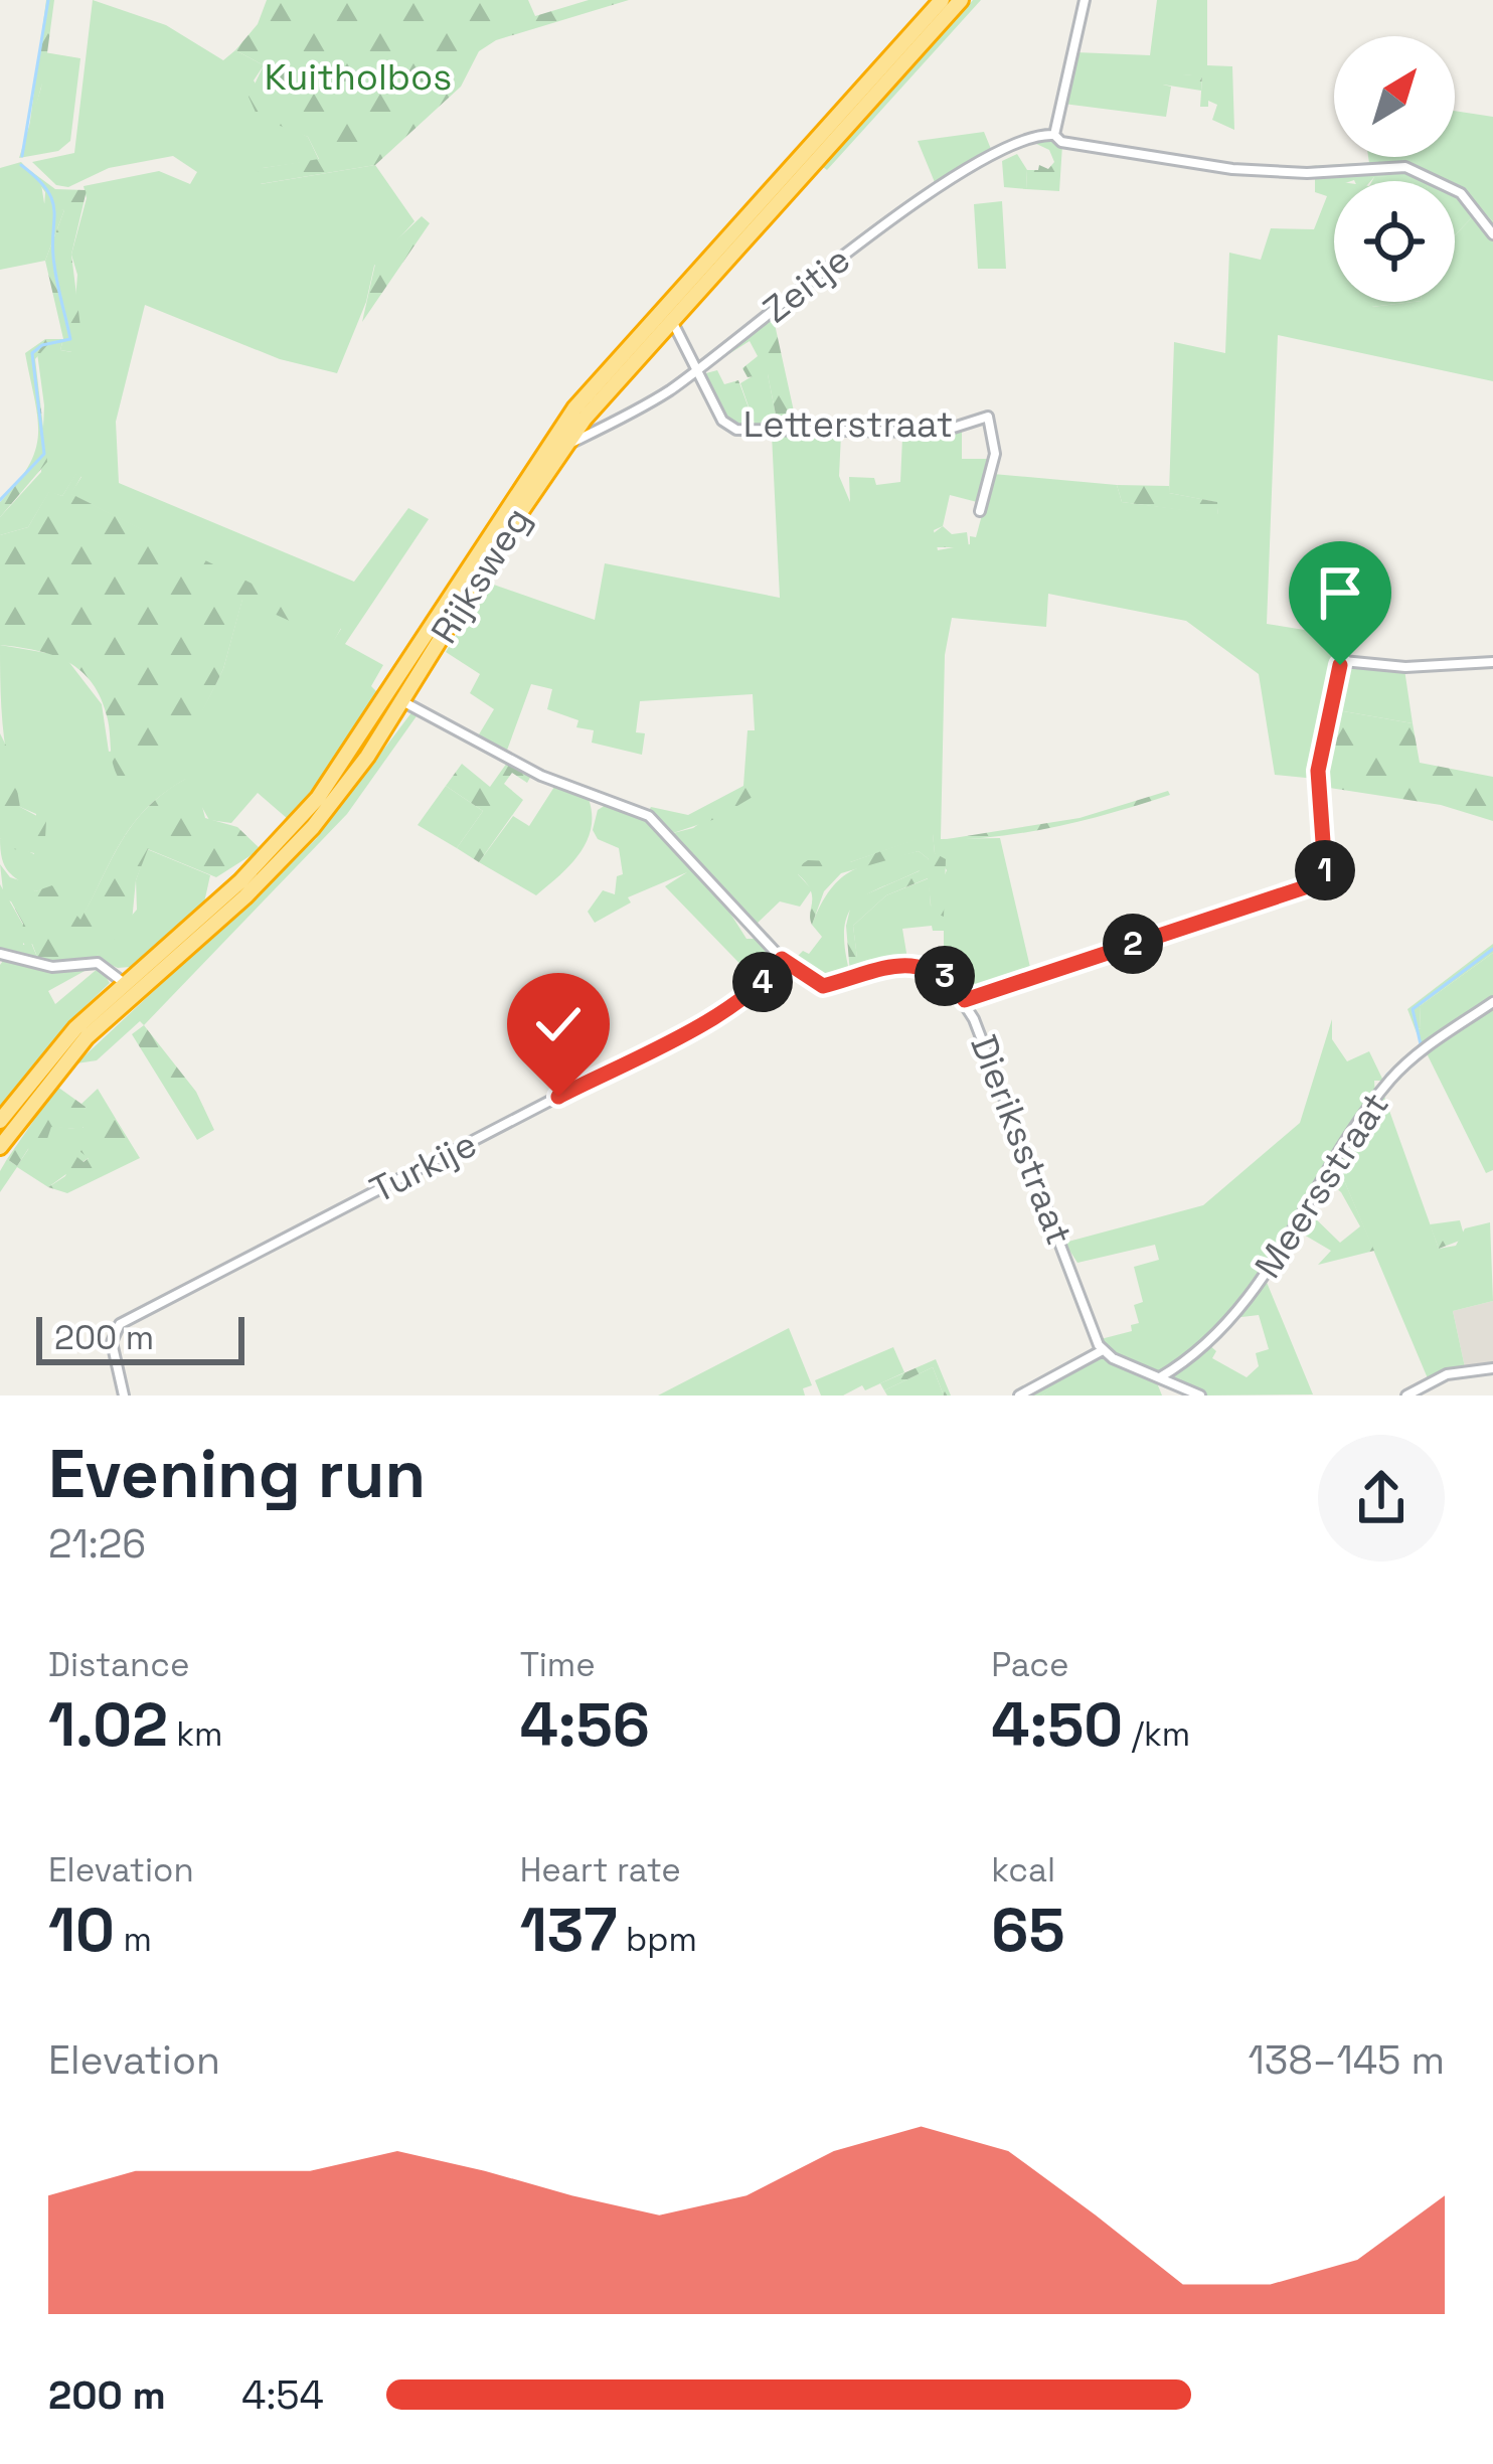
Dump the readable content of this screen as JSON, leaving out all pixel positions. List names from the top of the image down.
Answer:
{
  "streets": {
    "highway": ["Rijksweg"],
    "street": [
      "Zeitje",
      "Letterstraat",
      "Dieriksstraat",
      "Turkije",
      "Meersstraat"
    ]
  },
  "crossings": [
    ["Zeitje", "Letterstraat"],
    ["Zeitje", "Rijksweg"],
    ["Letterstraat", "Rijksweg"],
    ["Rijksweg", "Dieriksstraat"],
    ["Dieriksstraat", "Turkije"]
  ],
  "parks": ["Kuitholbos"],
  "scale_bar": "200 m",
  "north": "top right",
  "page": {
    "pins": [
      "1",
      "2",
      "3",
      "4"
    ],
    "scale": "200 m",
    "heading": ["Evening run", "21:26"],
    "stats": [
      ["Distance", "1.02 km"],
      ["Time", "4:56"],
      ["Pace", "4:50 /km"],
      ["Elevation", "10 m"],
      ["Heart rate", "137 bpm"],
      ["kcal", "65"]
    ],
    "chart": ["Elevation", "138–145 m"],
    "list": [
      {
        "name": "200 m",
        "note": "4:54"
      }
    ]
  }
}
